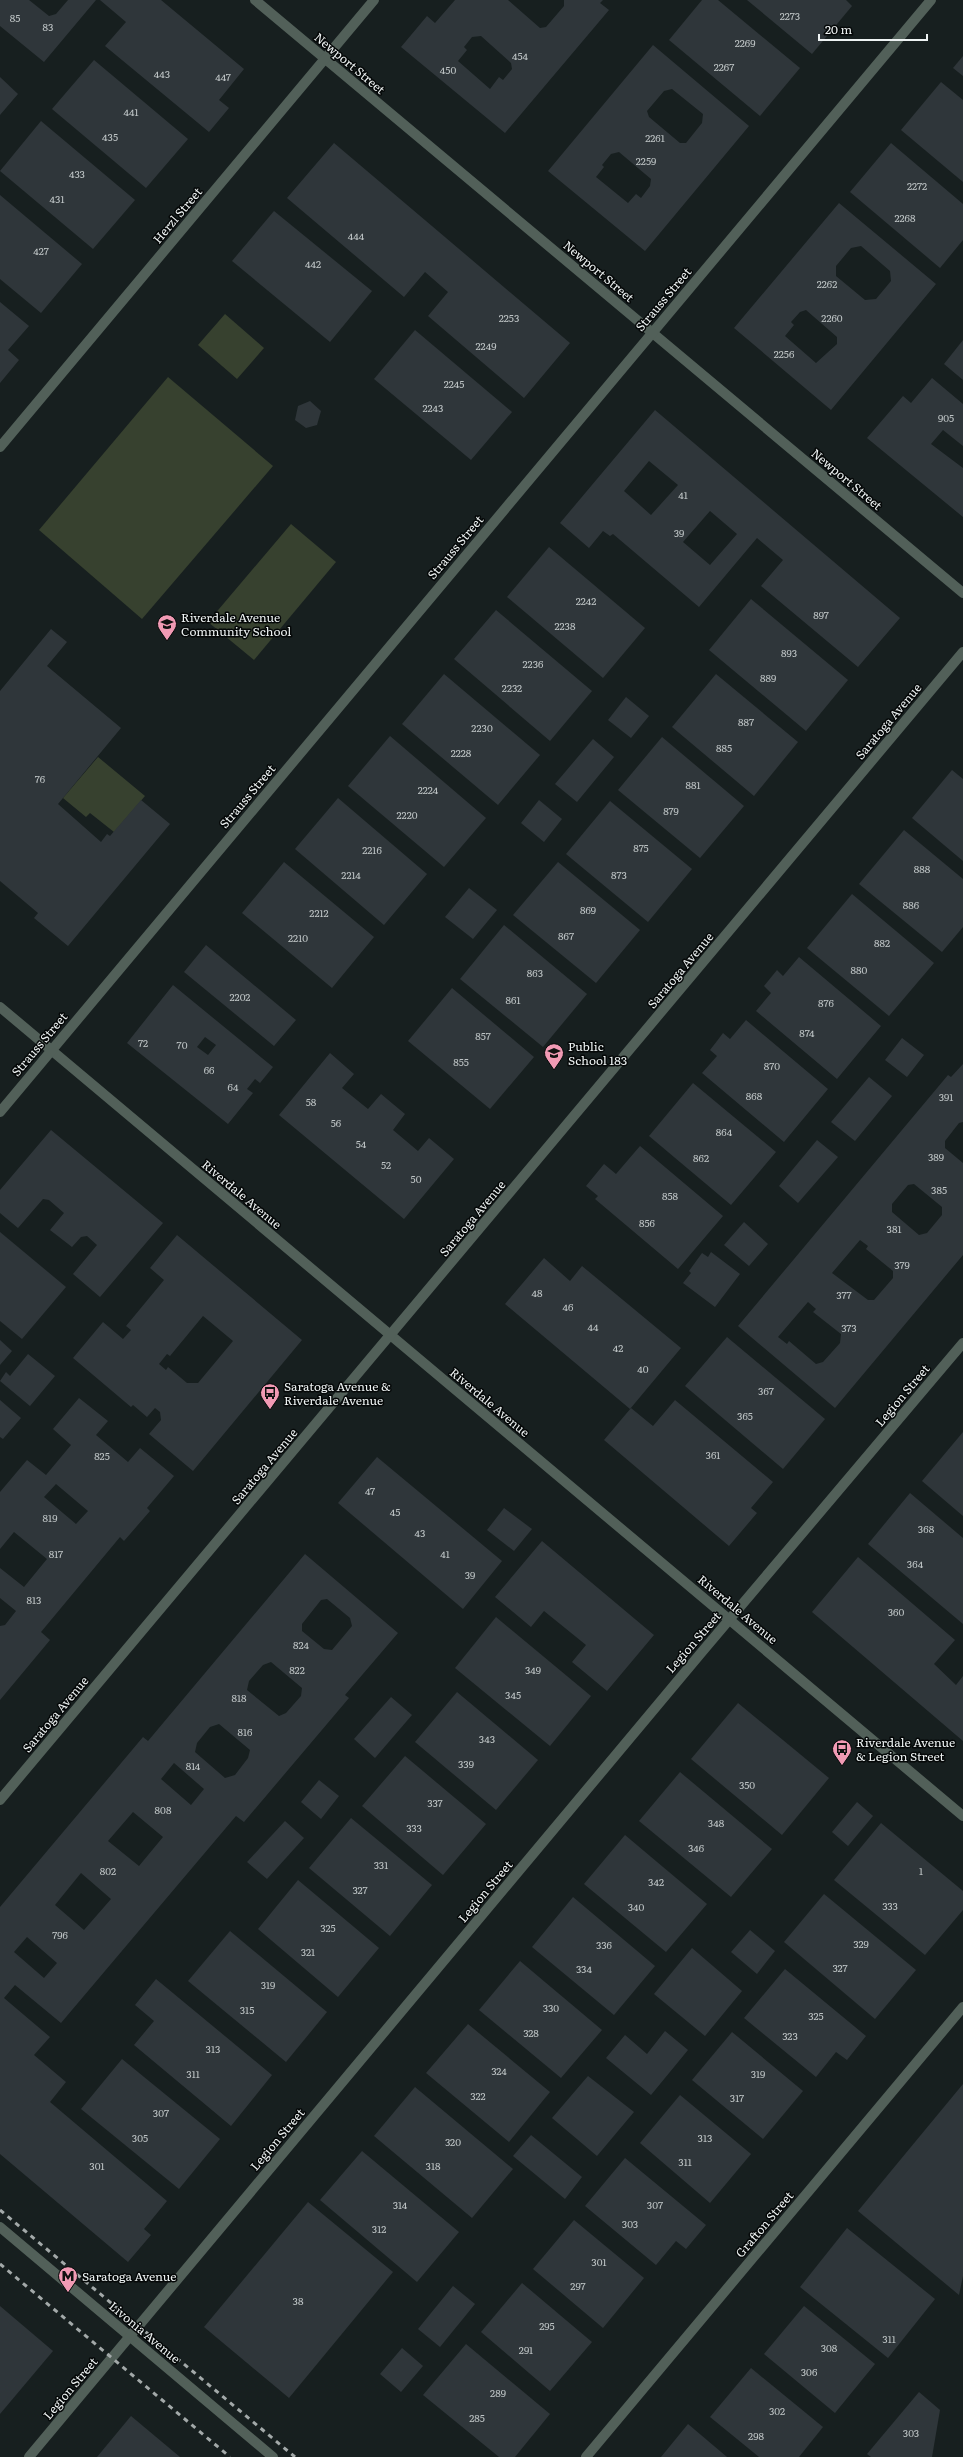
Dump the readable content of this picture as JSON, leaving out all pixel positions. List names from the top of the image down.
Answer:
{
  "streets": {
    "street": [
      "Newport Street",
      "Herzl Street",
      "Strauss Street",
      "Saratoga Avenue",
      "Riverdale Avenue",
      "Legion Street",
      "Grafton Street",
      "Livonia Avenue"
    ]
  },
  "crossings": [
    ["Newport Street", "Herzl Street"],
    ["Newport Street", "Strauss Street"],
    ["Strauss Street", "Riverdale Avenue"],
    ["Saratoga Avenue", "Riverdale Avenue"],
    ["Riverdale Avenue", "Legion Street"],
    ["Legion Street", "Livonia Avenue"]
  ],
  "places": {
    "school or university": ["Riverdale Avenue Community School", "Public School 183"],
    "bus stop": ["Saratoga Avenue & Riverdale Avenue", "Riverdale Avenue & Legion Street"],
    "metro station": ["Saratoga Avenue"]
  },
  "house_numbers": [
    "2273",
    "85",
    "83",
    "2269",
    "454",
    "2267",
    "450",
    "443",
    "447",
    "441",
    "435",
    "2261",
    "2259",
    "433",
    "2272",
    "431",
    "2268",
    "444",
    "427",
    "442",
    "2262",
    "2253",
    "2260",
    "2249",
    "2256",
    "2245",
    "2243",
    "905",
    "41",
    "39",
    "2242",
    "897",
    "2238",
    "893",
    "2236",
    "889",
    "2232",
    "887",
    "2230",
    "885",
    "2228",
    "76",
    "881",
    "2224",
    "879",
    "2220",
    "875",
    "2216",
    "888",
    "2214",
    "873",
    "886",
    "869",
    "2212",
    "867",
    "2210",
    "882",
    "880",
    "863",
    "2202",
    "861",
    "876",
    "874",
    "857",
    "72",
    "70",
    "855",
    "870",
    "66",
    "64",
    "868",
    "391",
    "58",
    "56",
    "864",
    "54",
    "389",
    "862",
    "52",
    "50",
    "385",
    "858",
    "856",
    "381",
    "379",
    "48",
    "377",
    "46",
    "44",
    "373",
    "42",
    "40",
    "367",
    "365",
    "361",
    "825",
    "47",
    "45",
    "819",
    "368",
    "43",
    "817",
    "41",
    "364",
    "39",
    "813",
    "360",
    "824",
    "822",
    "349",
    "345",
    "818",
    "816",
    "343",
    "339",
    "814",
    "350",
    "337",
    "808",
    "348",
    "333",
    "346",
    "331",
    "802",
    "1",
    "342",
    "327",
    "333",
    "340",
    "325",
    "796",
    "329",
    "336",
    "321",
    "327",
    "334",
    "319",
    "330",
    "315",
    "325",
    "328",
    "323",
    "313",
    "324",
    "311",
    "319",
    "322",
    "317",
    "307",
    "305",
    "313",
    "320",
    "311",
    "301",
    "318",
    "314",
    "307",
    "303",
    "312",
    "301",
    "297",
    "38",
    "295",
    "311",
    "308",
    "291",
    "306",
    "289",
    "302",
    "285",
    "303",
    "298"
  ],
  "scale_bar": "20 m"
}
